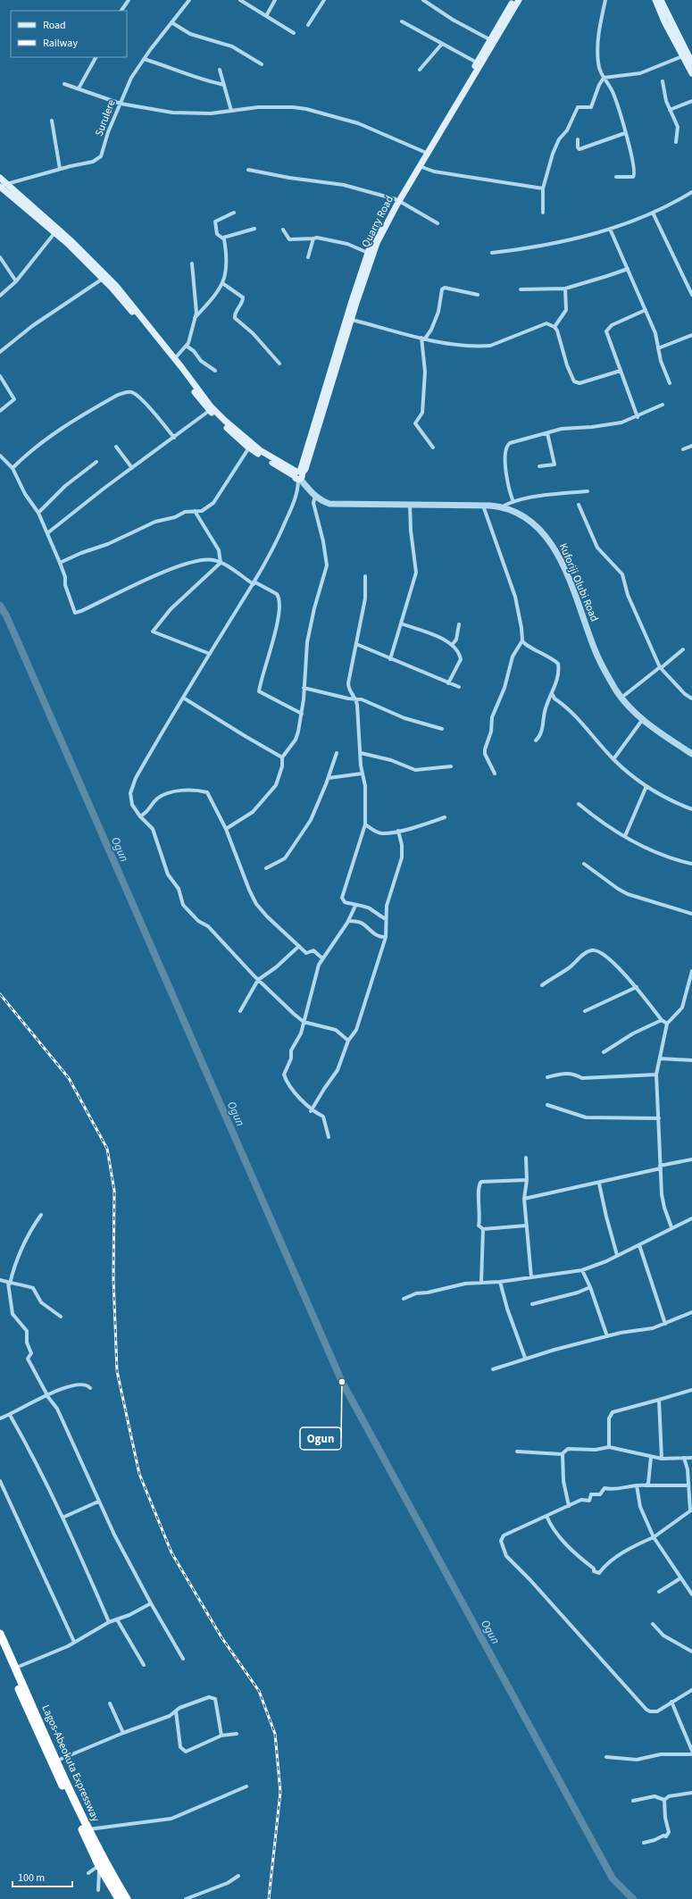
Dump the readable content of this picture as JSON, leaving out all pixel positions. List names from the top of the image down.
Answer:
{
  "streets": {
    "highway": ["Lagos-Abeokuta Expressway"],
    "main road": ["Quarry Road"],
    "street": ["Surulere", "Kuforiji Olubi Road"]
  },
  "crossings": [
    ["Quarry Road", "Kuforiji Olubi Road"]
  ],
  "water": ["Ogun"],
  "places": ["Ogun"],
  "legend": ["Road", "Railway"],
  "scale_bar": "100 m"
}
